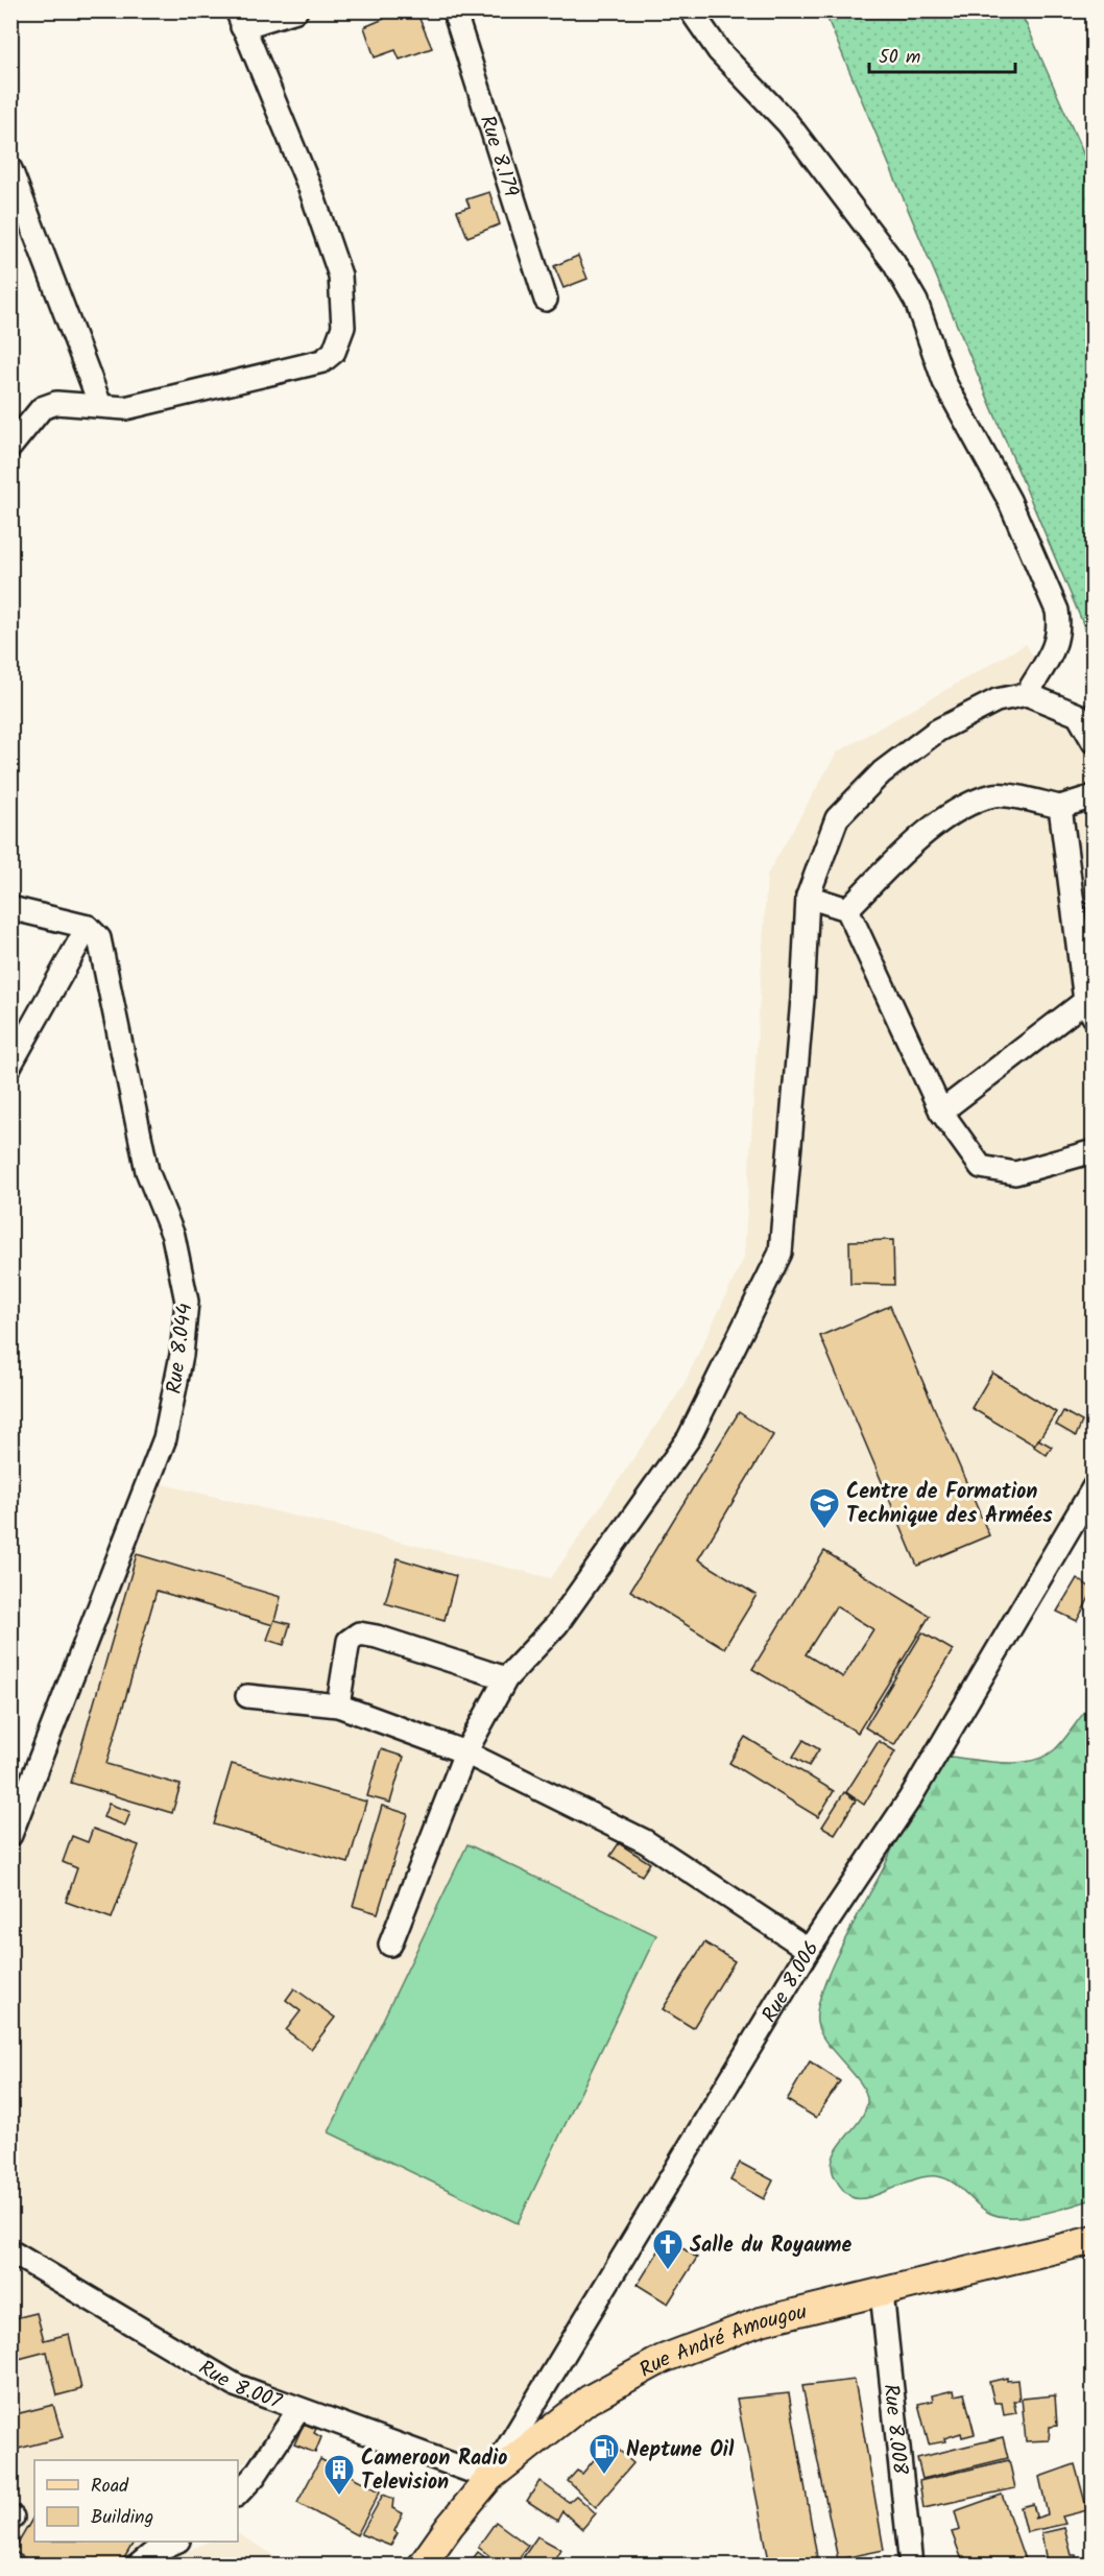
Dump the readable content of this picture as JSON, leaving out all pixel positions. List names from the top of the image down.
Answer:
{
  "streets": {
    "main road": ["Rue André Amougou"],
    "street": [
      "Rue 8.179",
      "Rue 8.044",
      "Rue 8.006",
      "Rue 8.007",
      "Rue 8.008"
    ]
  },
  "crossings": [
    ["Rue 8.006", "Rue André Amougou"],
    ["Rue 8.006", "Rue 8.007"],
    ["Rue André Amougou", "Rue 8.007"],
    ["Rue André Amougou", "Rue 8.008"]
  ],
  "places": {
    "school or university": ["Centre de Formation Technique des Armées"],
    "church": ["Salle du Royaume"],
    "fuel station": ["Neptune Oil"],
    "building": ["Cameroon Radio Television"]
  },
  "legend": ["Road", "Building"],
  "scale_bar": "50 m"
}
